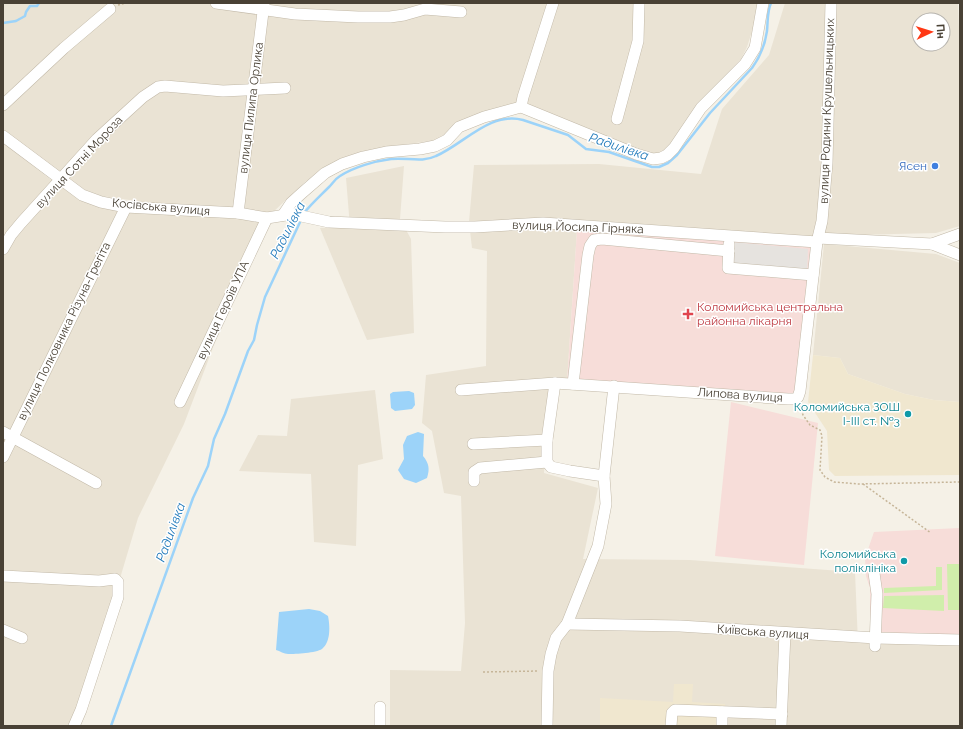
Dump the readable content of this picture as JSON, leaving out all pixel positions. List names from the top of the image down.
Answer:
{
  "streets": {
    "street": [
      "вулиця Пилипа Орлика",
      "вулиця Родини Крушельницьких",
      "вулиця Сотні Мороза",
      "Косівська вулиця",
      "вулиця Йосипа Гірняка",
      "вулиця Героїв УПА",
      "вулиця Полковника Різуна-Грегіта",
      "Липова вулиця",
      "Київська вулиця"
    ]
  },
  "crossings": [
    ["вулиця Пилипа Орлика", "вулиця Сотні Мороза"],
    ["вулиця Пилипа Орлика", "Косівська вулиця"],
    ["вулиця Родини Крушельницьких", "вулиця Йосипа Гірняка"],
    ["вулиця Родини Крушельницьких", "Липова вулиця"],
    ["вулиця Сотні Мороза", "Косівська вулиця"],
    ["Косівська вулиця", "вулиця Йосипа Гірняка"],
    ["Косівська вулиця", "вулиця Героїв УПА"],
    ["Косівська вулиця", "вулиця Полковника Різуна-Грегіта"],
    ["вулиця Йосипа Гірняка", "вулиця Героїв УПА"],
    ["вулиця Йосипа Гірняка", "Липова вулиця"]
  ],
  "water": ["Радилівка"],
  "places": {
    "other": ["Ясен", "Коломийська ЗОШ І-ІІІ ст. №3", "Коломийська поліклініка"],
    "health": ["Коломийська центральна районна лікарня"]
  },
  "north": "right"
}
